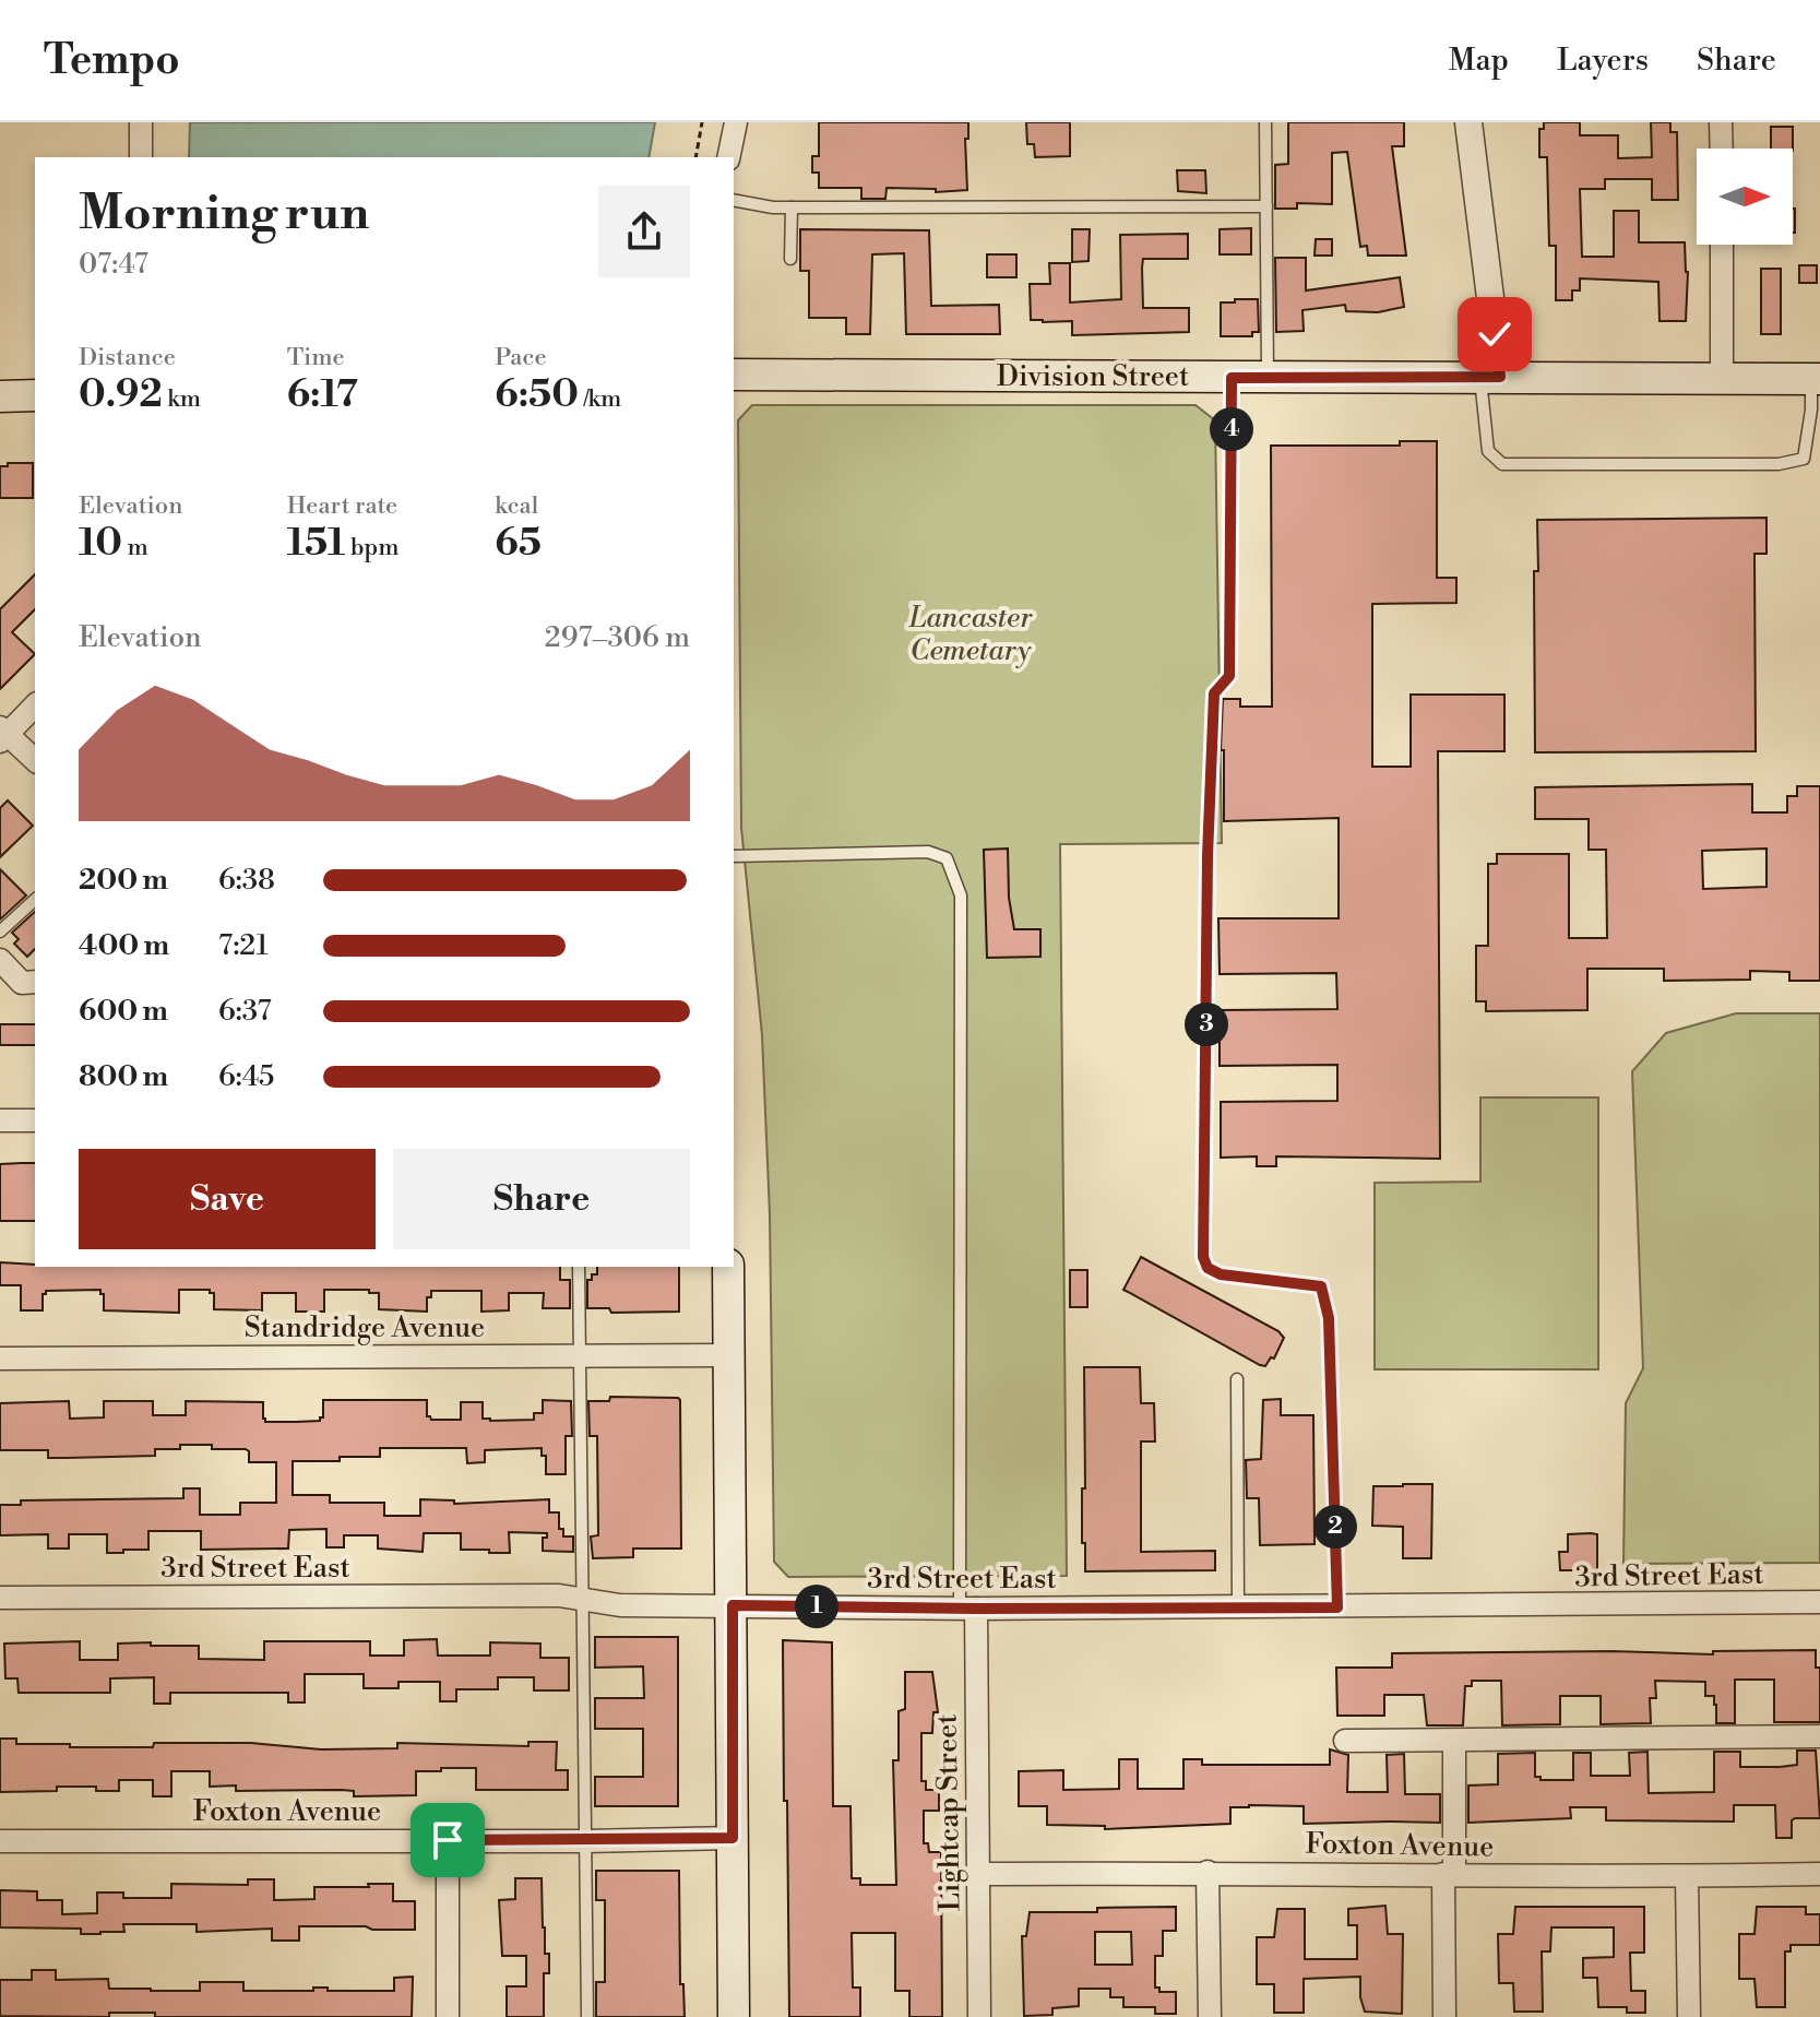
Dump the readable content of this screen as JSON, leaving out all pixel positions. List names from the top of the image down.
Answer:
{
  "streets": {
    "main road": ["Division Street"],
    "street": [
      "Standridge Avenue",
      "3rd Street East",
      "Foxton Avenue",
      "Lightcap Street"
    ]
  },
  "crossings": [
    ["3rd Street East", "Lightcap Street"],
    ["Foxton Avenue", "Lightcap Street"]
  ],
  "parks": ["Lancaster Cemetary"],
  "north": "right",
  "page": {
    "header": "Tempo",
    "nav": ["Map", "Layers", "Share"],
    "heading": ["Morning run", "07:47"],
    "stats": [
      ["Distance", "0.92 km"],
      ["Time", "6:17"],
      ["Pace", "6:50 /km"],
      ["Elevation", "10 m"],
      ["Heart rate", "151 bpm"],
      ["kcal", "65"]
    ],
    "pins": [
      "4",
      "3",
      "2",
      "1"
    ],
    "chart": ["Elevation", "297–306 m"],
    "list": [
      {
        "name": "200 m",
        "note": "6:38"
      },
      {
        "name": "400 m",
        "note": "7:21"
      },
      {
        "name": "600 m",
        "note": "6:37"
      },
      {
        "name": "800 m",
        "note": "6:45"
      }
    ],
    "buttons": ["Save", "Share"]
  }
}
